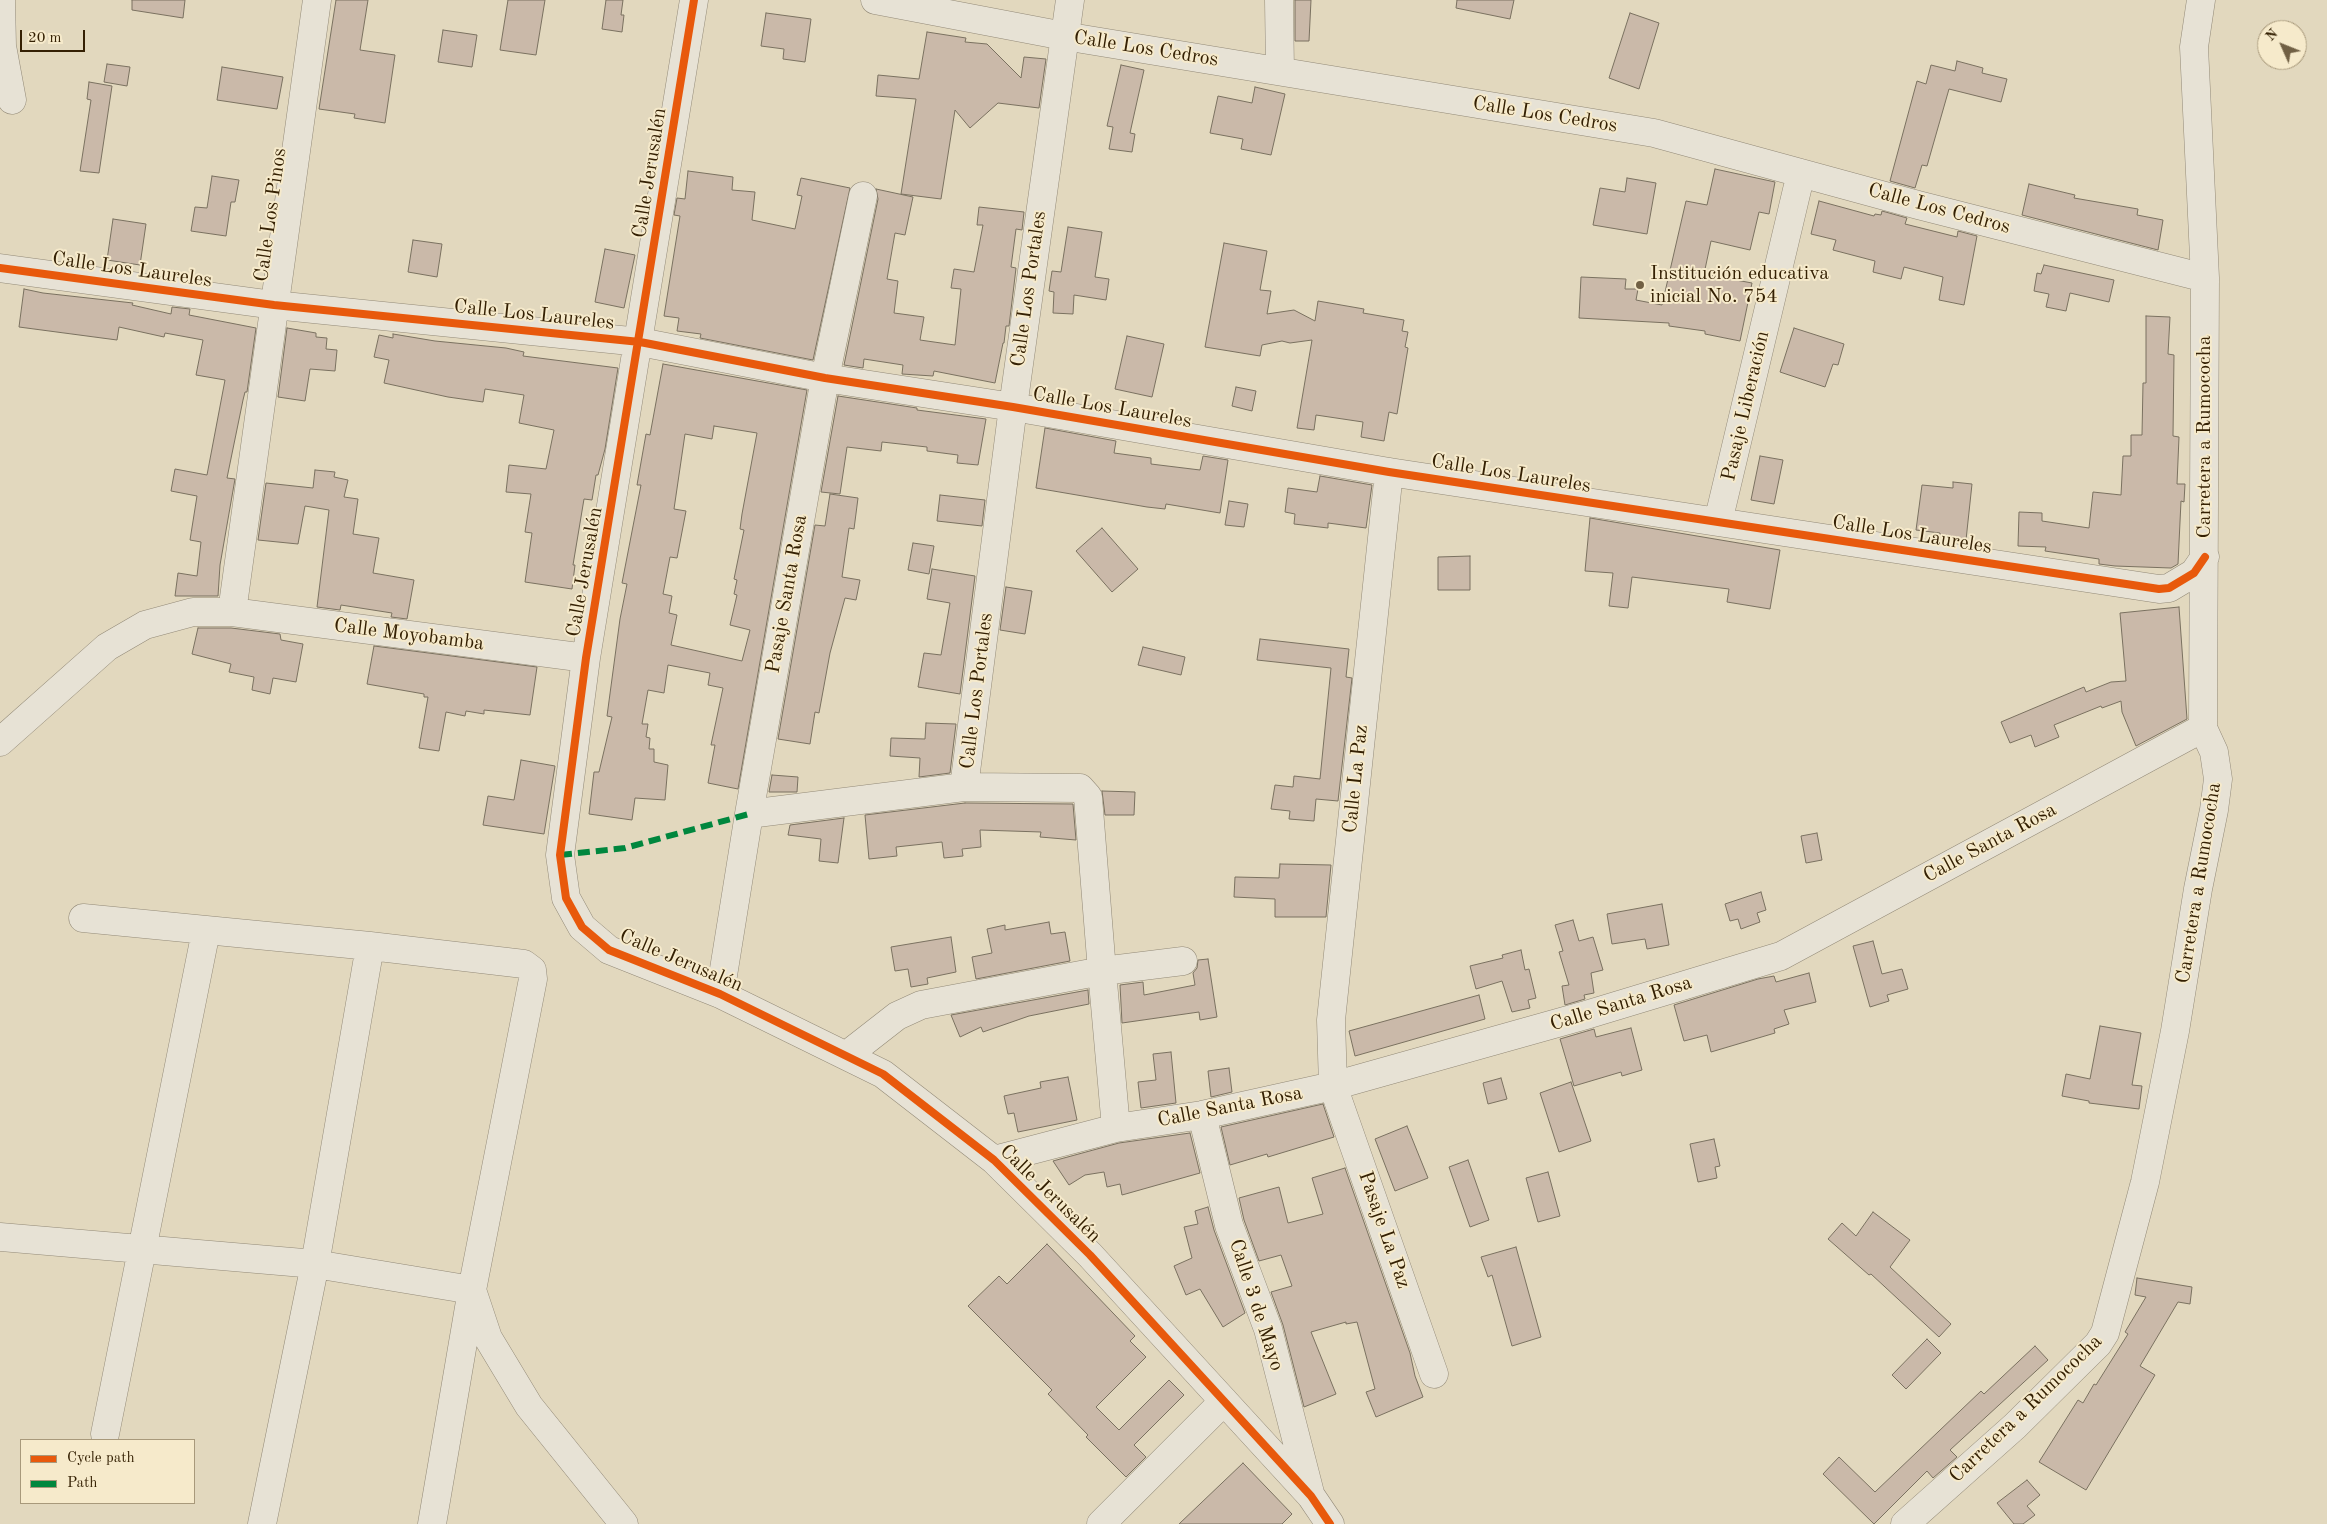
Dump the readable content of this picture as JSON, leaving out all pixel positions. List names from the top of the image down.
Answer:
{
  "streets": {
    "street": [
      "Calle Los Cedros",
      "Calle Jerusalén",
      "Calle Los Pinos",
      "Calle Los Laureles",
      "Calle Los Portales",
      "Pasaje Liberación",
      "Carretera a Rumococha",
      "Pasaje Santa Rosa",
      "Calle Moyobamba",
      "Calle La Paz",
      "Calle Santa Rosa",
      "Pasaje La Paz",
      "Calle 3 de Mayo"
    ]
  },
  "crossings": [
    ["Calle Los Cedros", "Calle Los Portales"],
    ["Calle Los Cedros", "Pasaje Liberación"],
    ["Calle Los Cedros", "Carretera a Rumococha"],
    ["Calle Jerusalén", "Calle Los Laureles"],
    ["Calle Jerusalén", "Pasaje Santa Rosa"],
    ["Calle Jerusalén", "Calle Moyobamba"],
    ["Calle Jerusalén", "Calle Santa Rosa"],
    ["Calle Jerusalén", "Calle 3 de Mayo"],
    ["Calle Los Pinos", "Calle Los Laureles"],
    ["Calle Los Pinos", "Calle Moyobamba"],
    ["Calle Los Laureles", "Calle Los Portales"],
    ["Calle Los Laureles", "Pasaje Liberación"],
    ["Calle Los Laureles", "Carretera a Rumococha"],
    ["Calle Los Laureles", "Pasaje Santa Rosa"],
    ["Calle Los Laureles", "Calle La Paz"],
    ["Carretera a Rumococha", "Calle Santa Rosa"],
    ["Calle La Paz", "Calle Santa Rosa"],
    ["Calle La Paz", "Pasaje La Paz"],
    ["Calle Santa Rosa", "Pasaje La Paz"],
    ["Calle Santa Rosa", "Calle 3 de Mayo"]
  ],
  "places": ["Institución educativa inicial No. 754"],
  "legend": ["Cycle path", "Path"],
  "scale_bar": "20 m",
  "north": "top left"
}
